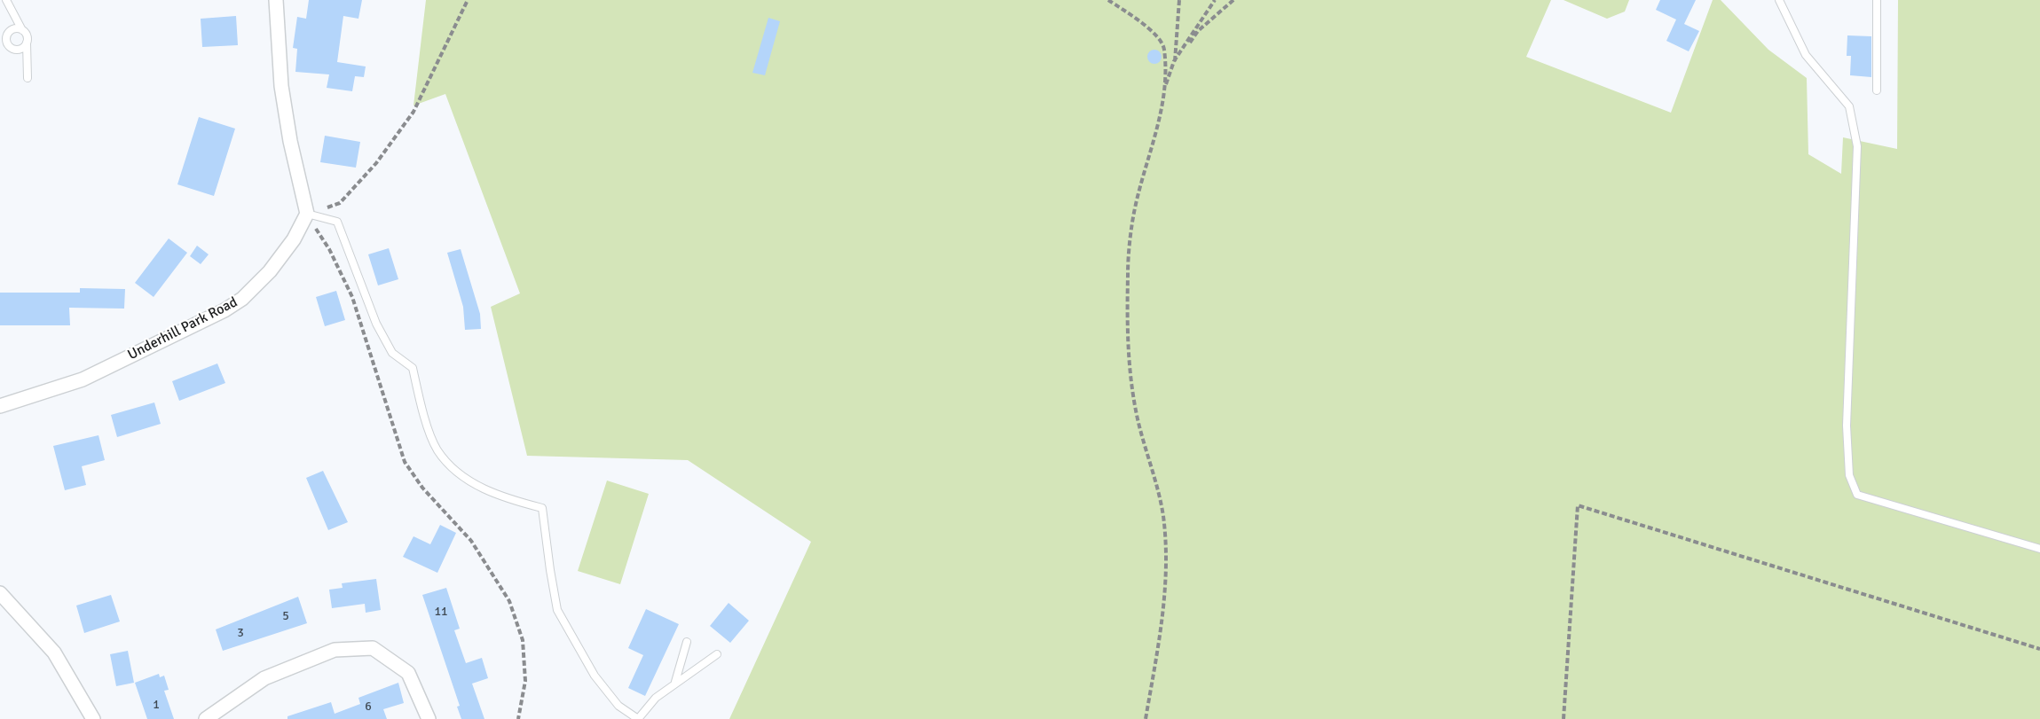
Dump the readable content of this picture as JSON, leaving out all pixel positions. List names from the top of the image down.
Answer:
{
  "streets": {
    "street": ["Underhill Park Road"]
  },
  "house_numbers": [
    "11",
    "5",
    "3",
    "1",
    "6"
  ]
}
